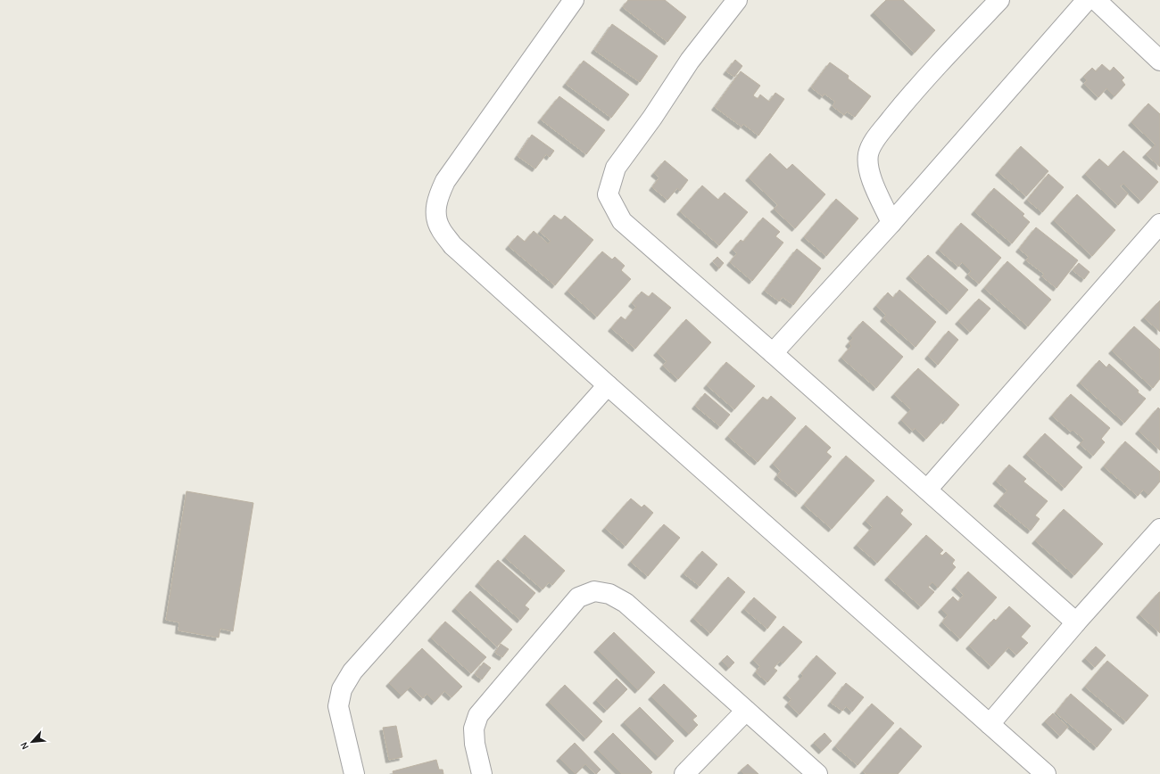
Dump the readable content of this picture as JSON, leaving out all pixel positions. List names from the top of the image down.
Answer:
{
  "north": "bottom left"
}
